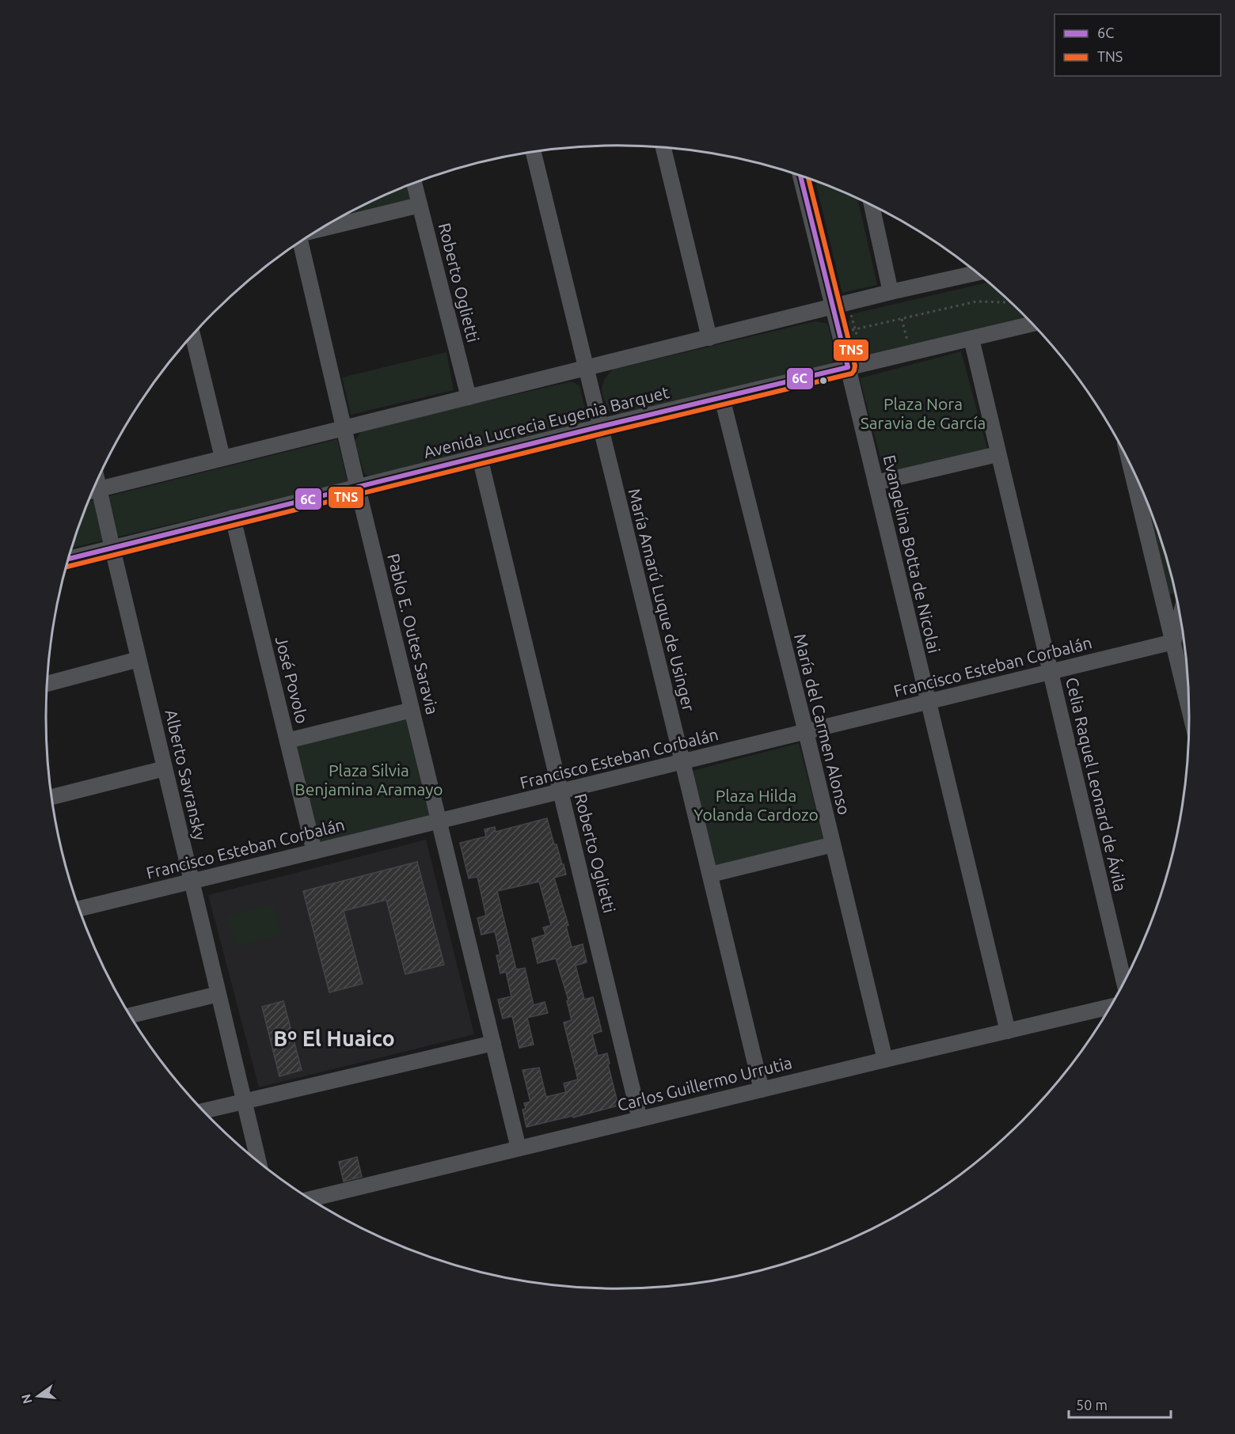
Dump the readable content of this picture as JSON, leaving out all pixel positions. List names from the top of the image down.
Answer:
{
  "streets": {
    "street": [
      "Roberto Oglietti",
      "Avenida Lucrecia Eugenia Barquet",
      "Evangelina Botta de Nicolai",
      "María Amarú Luque de Usinger",
      "Pablo E. Outes Saravia",
      "Francisco Esteban Corbalán",
      "José Povolo",
      "María del Carmen Alonso",
      "Alberto Savransky",
      "Celia Raquel Leonard de Ávila",
      "Carlos Guillermo Urrutia"
    ]
  },
  "crossings": [
    ["Roberto Oglietti", "Avenida Lucrecia Eugenia Barquet"],
    ["Roberto Oglietti", "Francisco Esteban Corbalán"],
    ["Roberto Oglietti", "Carlos Guillermo Urrutia"],
    ["Avenida Lucrecia Eugenia Barquet", "Evangelina Botta de Nicolai"],
    ["Avenida Lucrecia Eugenia Barquet", "María Amarú Luque de Usinger"],
    ["Avenida Lucrecia Eugenia Barquet", "Pablo E. Outes Saravia"],
    ["Avenida Lucrecia Eugenia Barquet", "José Povolo"],
    ["Avenida Lucrecia Eugenia Barquet", "María del Carmen Alonso"],
    ["Avenida Lucrecia Eugenia Barquet", "Alberto Savransky"],
    ["Avenida Lucrecia Eugenia Barquet", "Celia Raquel Leonard de Ávila"],
    ["Evangelina Botta de Nicolai", "Francisco Esteban Corbalán"],
    ["Evangelina Botta de Nicolai", "Carlos Guillermo Urrutia"],
    ["María Amarú Luque de Usinger", "Francisco Esteban Corbalán"],
    ["María Amarú Luque de Usinger", "Carlos Guillermo Urrutia"],
    ["Pablo E. Outes Saravia", "Francisco Esteban Corbalán"],
    ["Pablo E. Outes Saravia", "Carlos Guillermo Urrutia"],
    ["Francisco Esteban Corbalán", "José Povolo"],
    ["Francisco Esteban Corbalán", "María del Carmen Alonso"],
    ["Francisco Esteban Corbalán", "Alberto Savransky"],
    ["Francisco Esteban Corbalán", "Celia Raquel Leonard de Ávila"],
    ["María del Carmen Alonso", "Carlos Guillermo Urrutia"]
  ],
  "districts": ["Bº El Huaico"],
  "parks": ["Plaza Nora Saravia de García", "Plaza Silvia Benjamina Aramayo", "Plaza Hilda Yolanda Cardozo"],
  "lines": ["transit line 6C", "transit line TNS"],
  "legend": ["6C", "TNS"],
  "scale_bar": "50 m",
  "north": "left"
}
